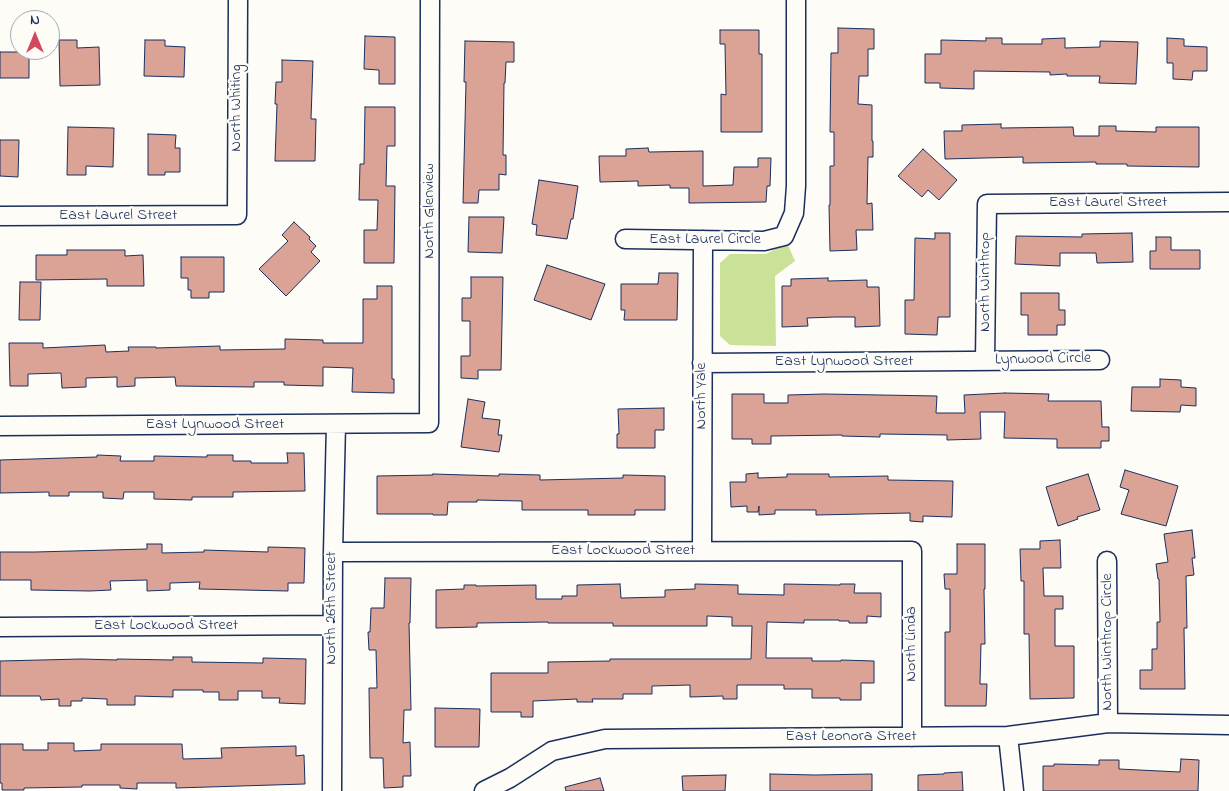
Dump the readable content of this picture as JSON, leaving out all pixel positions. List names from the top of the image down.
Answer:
{
  "streets": {
    "street": [
      "North Whiting",
      "East Laurel Street",
      "North Glenview",
      "East Laurel Circle",
      "North Winthrop",
      "Lynwood Circle",
      "East Lynwood Street",
      "North Yale",
      "East Lockwood Street",
      "North 26th Street",
      "North Winthrop Circle",
      "North Linda",
      "East Leonora Street"
    ]
  },
  "crossings": [
    ["North Whiting", "East Laurel Street"],
    ["East Laurel Street", "North Winthrop"],
    ["North Glenview", "East Lynwood Street"],
    ["East Laurel Circle", "North Yale"],
    ["North Winthrop", "Lynwood Circle"],
    ["North Winthrop", "East Lynwood Street"],
    ["Lynwood Circle", "East Lynwood Street"],
    ["East Lynwood Street", "North Yale"],
    ["East Lynwood Street", "North 26th Street"],
    ["North Yale", "East Lockwood Street"],
    ["East Lockwood Street", "North 26th Street"],
    ["East Lockwood Street", "North Linda"],
    ["North Winthrop Circle", "East Leonora Street"],
    ["North Linda", "East Leonora Street"]
  ],
  "north": "top"
}
